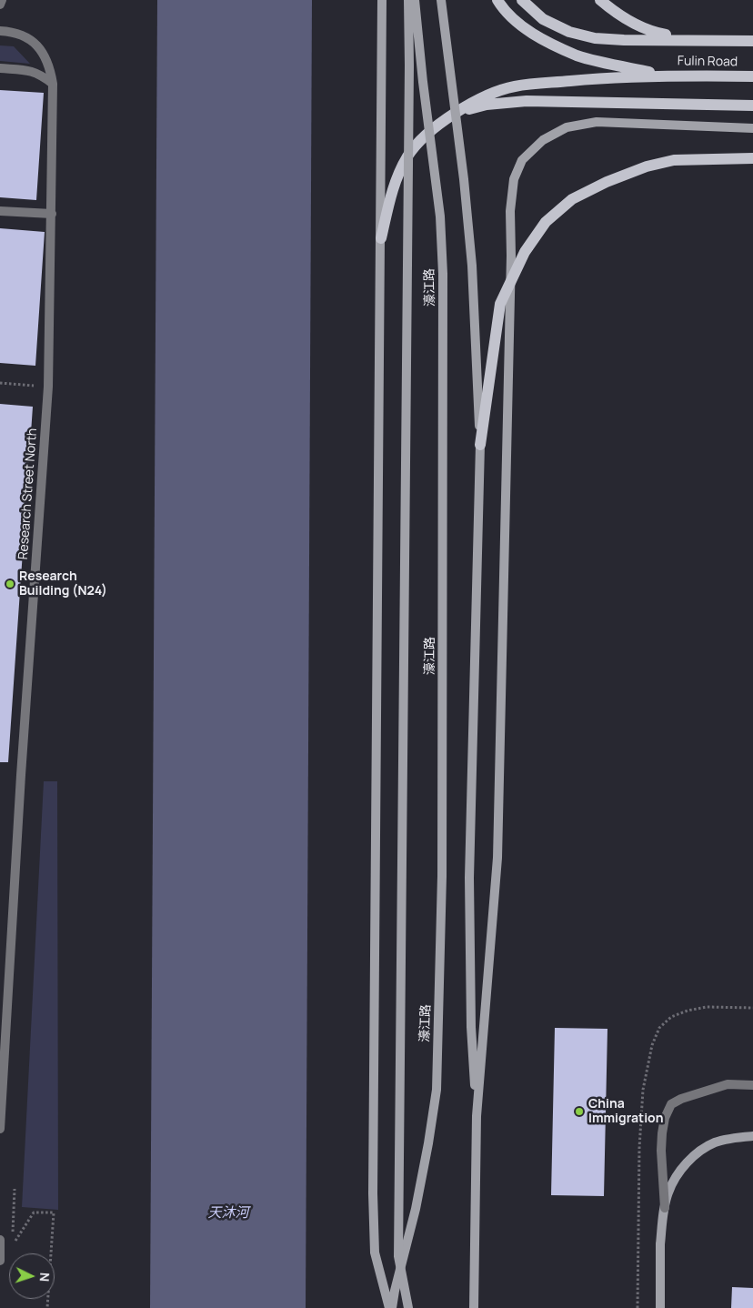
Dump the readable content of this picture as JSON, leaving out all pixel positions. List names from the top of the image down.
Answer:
{
  "streets": {
    "main road": ["Fulin Road", "濠江路"],
    "street": ["Research Street North"]
  },
  "water": ["天沐河"],
  "places": ["Research Building (N24)", "China Immigration"],
  "north": "right"
}
